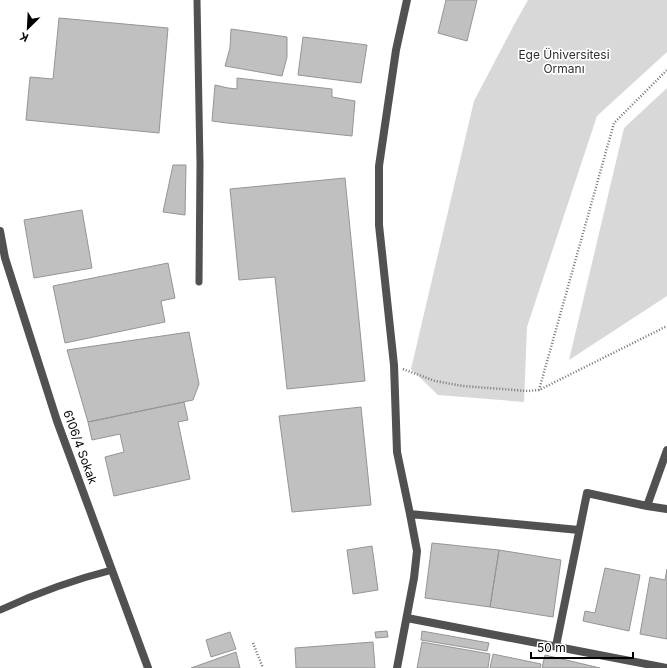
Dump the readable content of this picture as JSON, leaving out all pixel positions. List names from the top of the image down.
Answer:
{
  "streets": {
    "street": ["6106/4 Sokak"]
  },
  "parks": ["Ege Üniversitesi Ormanı"],
  "scale_bar": "50 m",
  "north": "bottom left"
}
